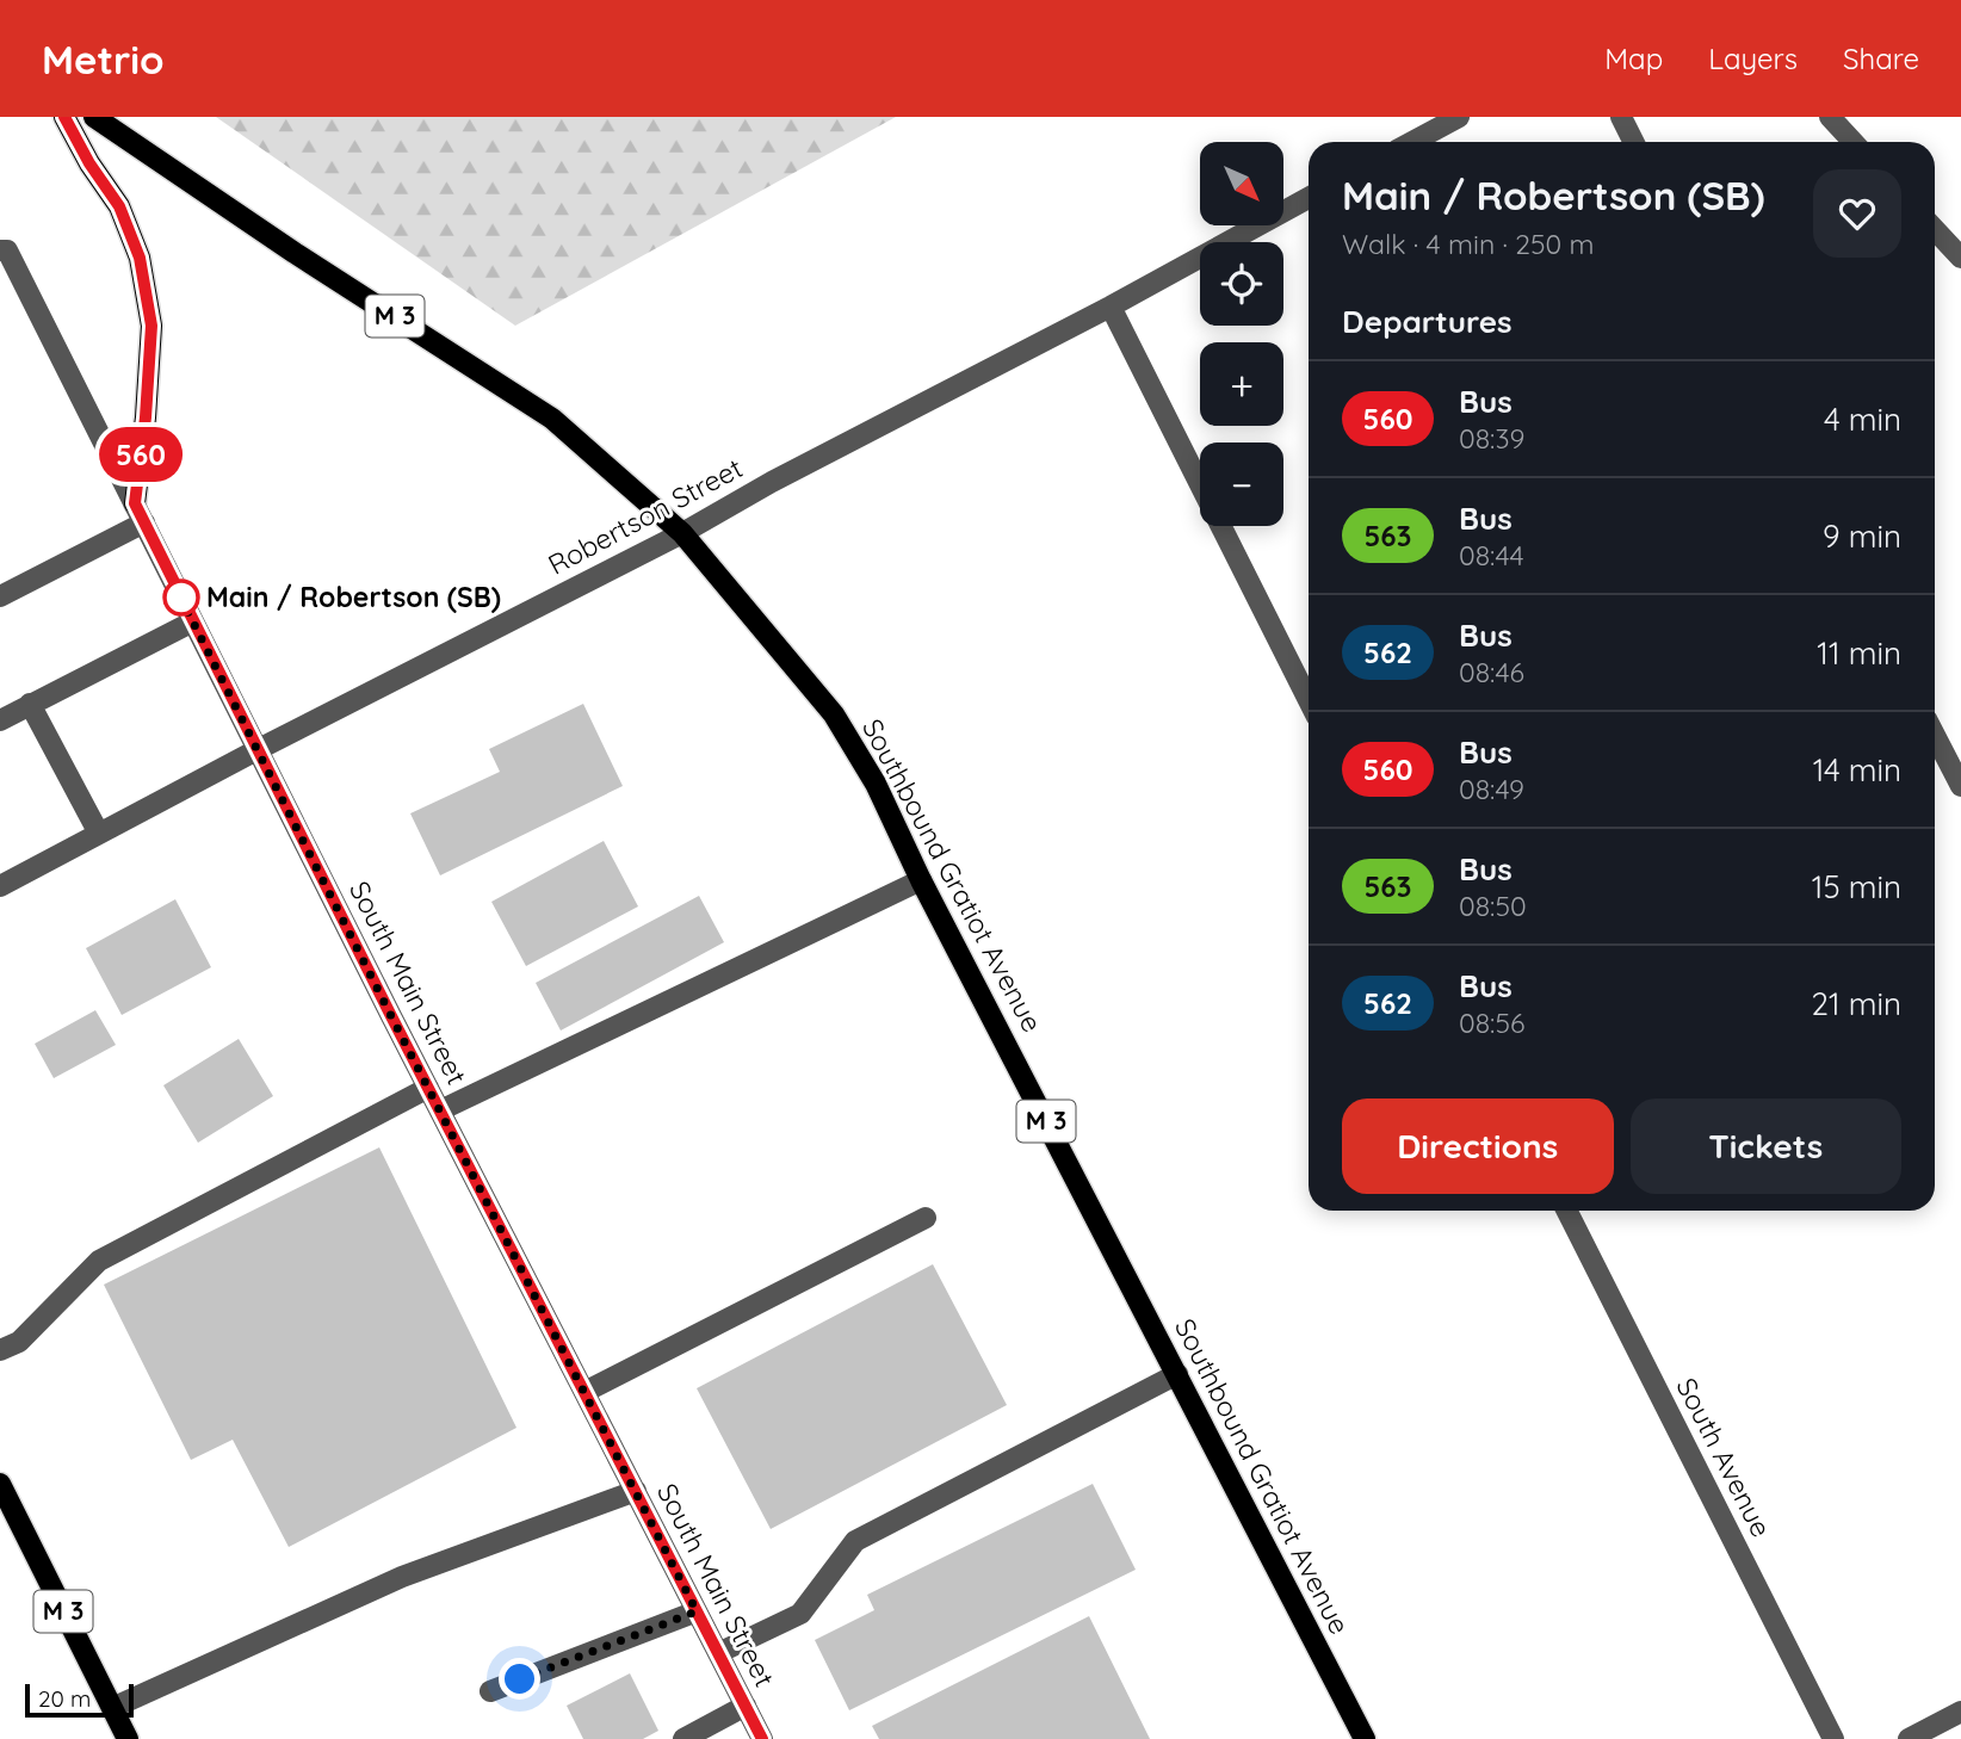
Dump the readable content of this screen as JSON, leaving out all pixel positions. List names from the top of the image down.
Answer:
{
  "streets": {
    "main road": ["M 3", "Southbound Gratiot Avenue"],
    "street": ["Robertson Street", "South Main Street", "South Avenue"]
  },
  "crossings": [
    ["Robertson Street", "Southbound Gratiot Avenue"],
    ["Robertson Street", "South Main Street"]
  ],
  "places": ["Main / Robertson (SB)"],
  "lines": ["bus line 560"],
  "scale_bar": "20 m",
  "north": "bottom right",
  "page": {
    "header": "Metrio",
    "nav": ["Map", "Layers", "Share"],
    "on_map": "560",
    "map_buttons": ["+", "−"],
    "heading": [
      ["Main / Robertson (SB)", "Walk · 4 min · 250 m"],
      "Departures"
    ],
    "list": [
      {
        "mark": "560",
        "name": "Bus",
        "note": "08:39",
        "value": "4 min"
      },
      {
        "mark": "563",
        "name": "Bus",
        "note": "08:44",
        "value": "9 min"
      },
      {
        "mark": "562",
        "name": "Bus",
        "note": "08:46",
        "value": "11 min"
      },
      {
        "mark": "560",
        "name": "Bus",
        "note": "08:49",
        "value": "14 min"
      },
      {
        "mark": "563",
        "name": "Bus",
        "note": "08:50",
        "value": "15 min"
      },
      {
        "mark": "562",
        "name": "Bus",
        "note": "08:56",
        "value": "21 min"
      }
    ],
    "buttons": ["Directions", "Tickets"],
    "scale": "20 m"
  }
}
